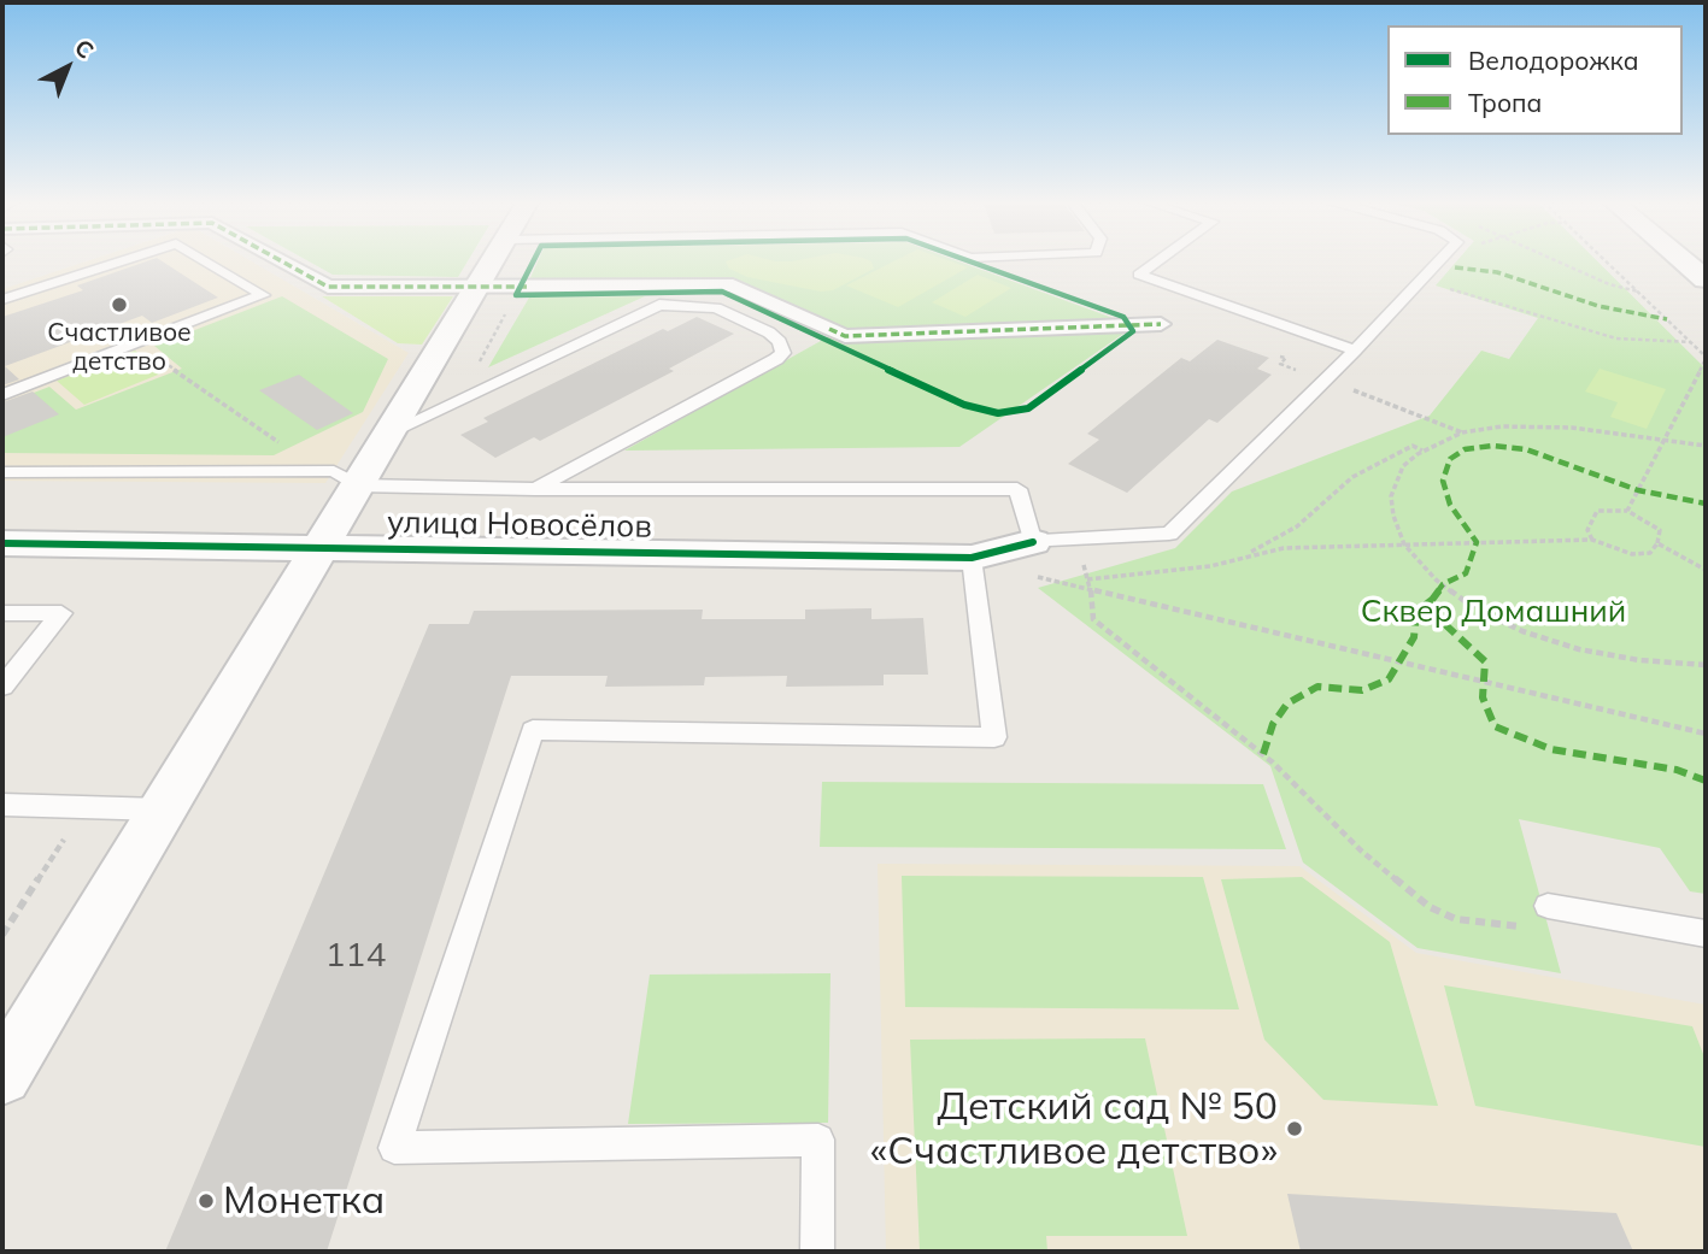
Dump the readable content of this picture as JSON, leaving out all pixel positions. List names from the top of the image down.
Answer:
{
  "streets": {
    "street": ["улица Новосёлов"]
  },
  "parks": ["Сквер Домашний"],
  "places": ["Счастливое детство", "Детский сад № 50 «Счастливое детство»", "Монетка"],
  "house_numbers": ["114"],
  "legend": ["Велодорожка", "Тропа"],
  "north": "top right"
}
